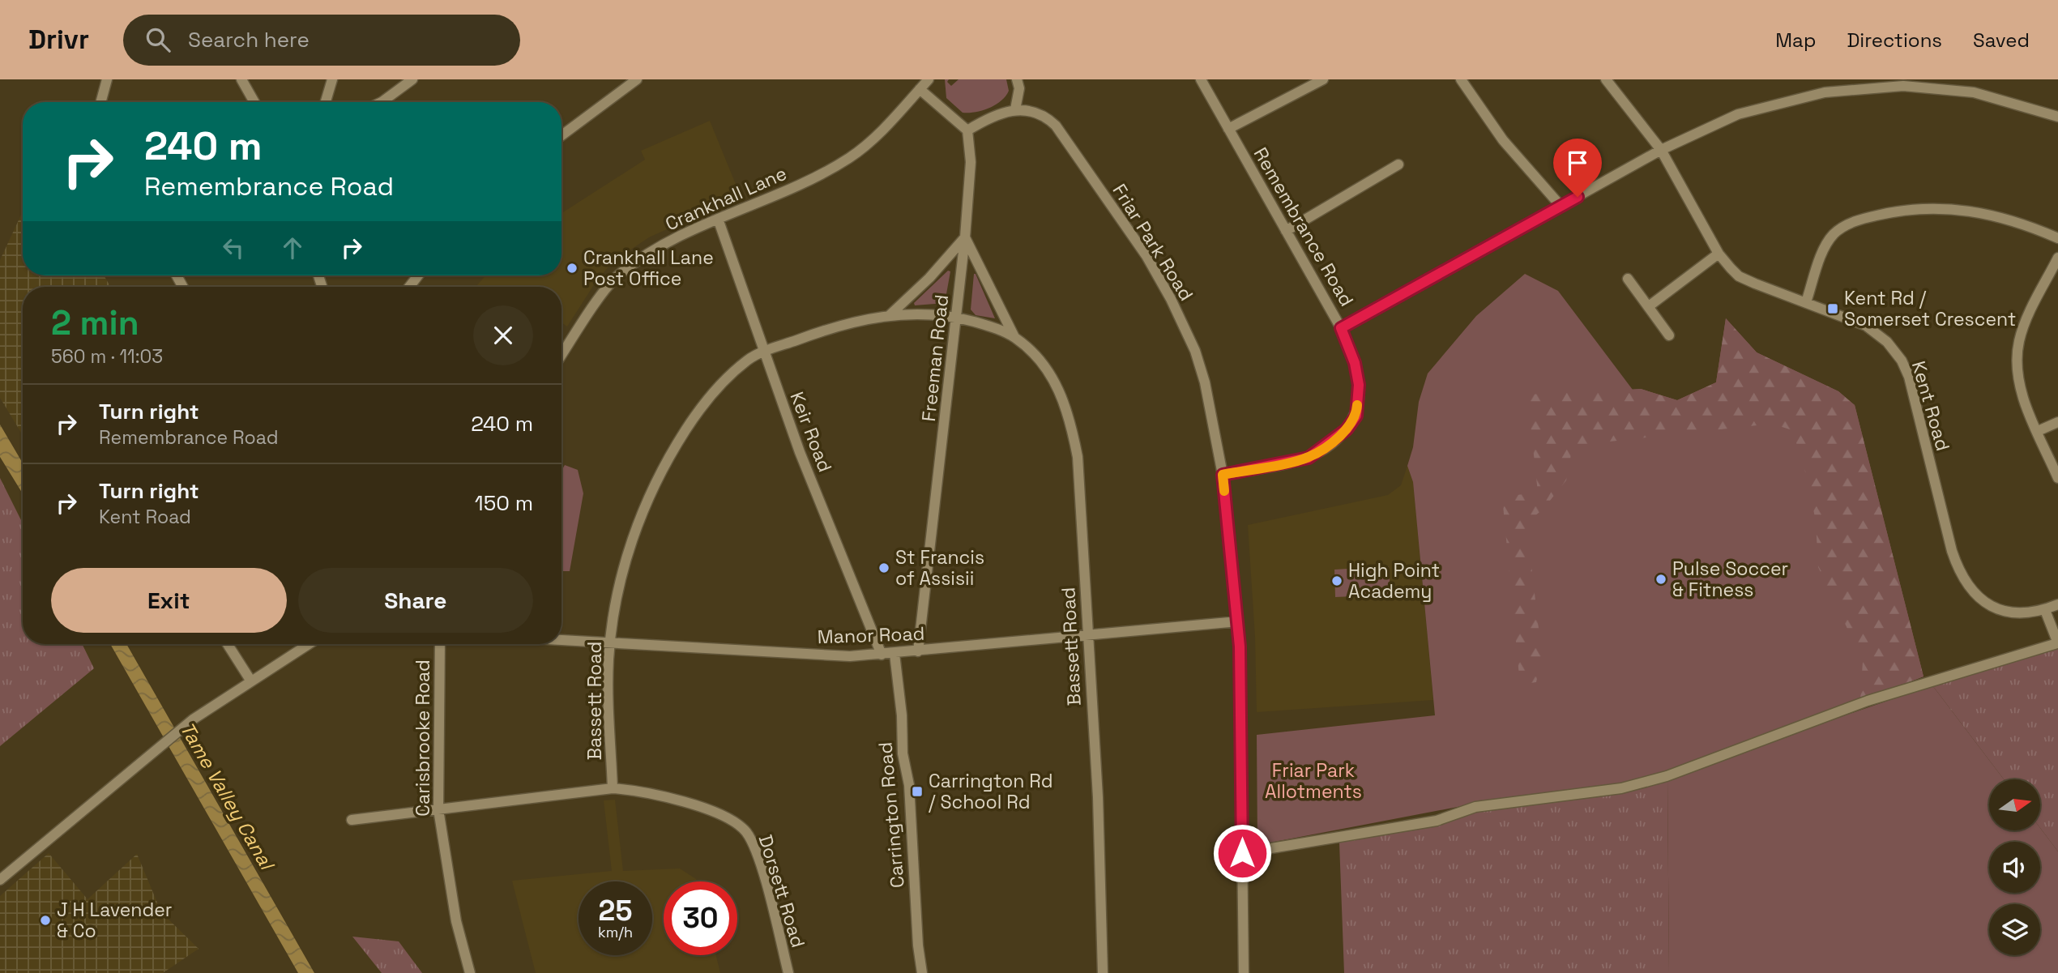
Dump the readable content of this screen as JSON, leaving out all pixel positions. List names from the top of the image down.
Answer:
{
  "streets": {
    "street": [
      "Crankhall Lane",
      "Remembrance Road",
      "Friar Park Road",
      "Freeman Road",
      "Kent Road",
      "Keir Road",
      "Manor Road",
      "Bassett Road",
      "Carisbrooke Road",
      "Carrington Road",
      "Dorsett Road"
    ]
  },
  "crossings": [
    ["Crankhall Lane", "Keir Road"],
    ["Remembrance Road", "Friar Park Road"],
    ["Friar Park Road", "Manor Road"],
    ["Freeman Road", "Manor Road"],
    ["Freeman Road", "Bassett Road"],
    ["Keir Road", "Manor Road"],
    ["Keir Road", "Bassett Road"],
    ["Manor Road", "Bassett Road"],
    ["Manor Road", "Carrington Road"],
    ["Bassett Road", "Dorsett Road"],
    ["Carisbrooke Road", "Dorsett Road"]
  ],
  "water": ["Tame Valley Canal"],
  "parks": ["Friar Park Allotments"],
  "places": {
    "other": [
      "Crankhall Lane Post Office",
      "St Francis of Assisii",
      "Pulse Soccer & Fitness",
      "High Point Academy",
      "J H Lavender & Co"
    ],
    "transit": ["Kent Rd / Somerset Crescent", "Carrington Rd / School Rd"]
  },
  "north": "right",
  "page": {
    "header": "Drivr",
    "search": "Search here",
    "nav": ["Map", "Directions", "Saved"],
    "turn": ["240 m", "Remembrance Road"],
    "heading": ["2 min", "560 m · 11:03"],
    "list": [
      {
        "name": "Turn right",
        "note": "Remembrance Road",
        "value": "240 m"
      },
      {
        "name": "Turn right",
        "note": "Kent Road",
        "value": "150 m"
      }
    ],
    "buttons": ["Exit", "Share"],
    "speed": "25 km/h",
    "limit": "30"
  }
}
